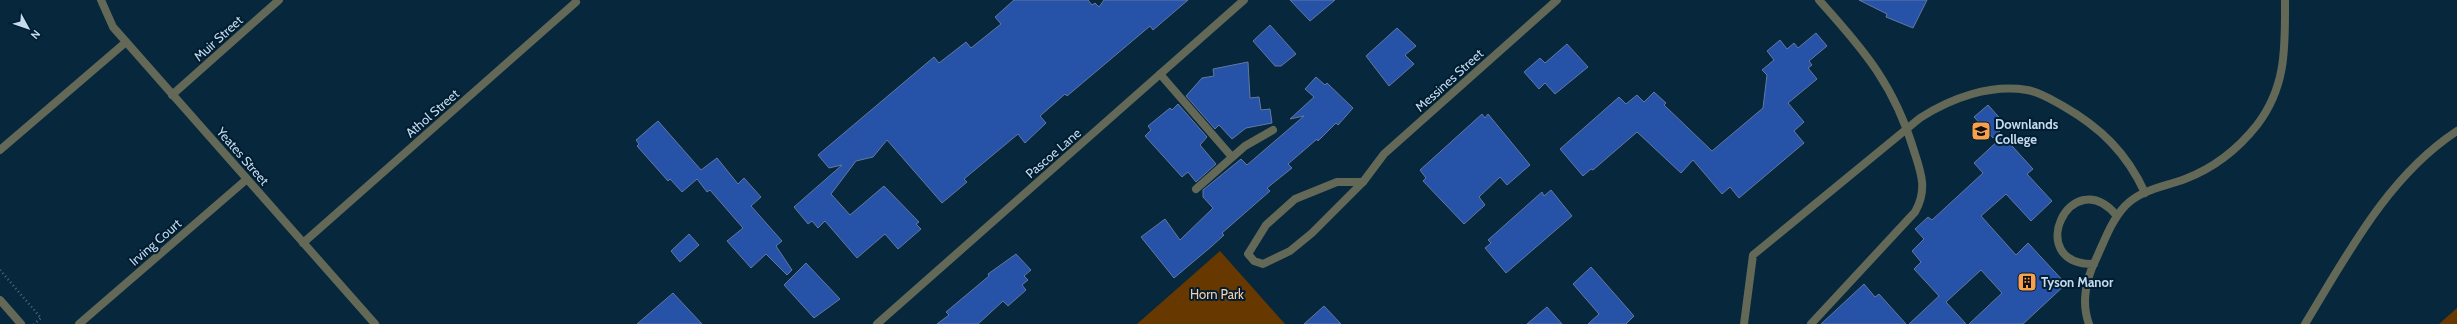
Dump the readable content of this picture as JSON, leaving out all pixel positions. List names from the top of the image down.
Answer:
{
  "streets": {
    "street": [
      "Muir Street",
      "Messines Street",
      "Athol Street",
      "Pascoe Lane",
      "Yeates Street",
      "Irving Court"
    ]
  },
  "crossings": [
    ["Muir Street", "Yeates Street"],
    ["Athol Street", "Yeates Street"],
    ["Yeates Street", "Irving Court"]
  ],
  "parks": ["Horn Park"],
  "places": {
    "school or university": ["Downlands College"],
    "building": ["Tyson Manor"]
  },
  "north": "bottom right"
}
